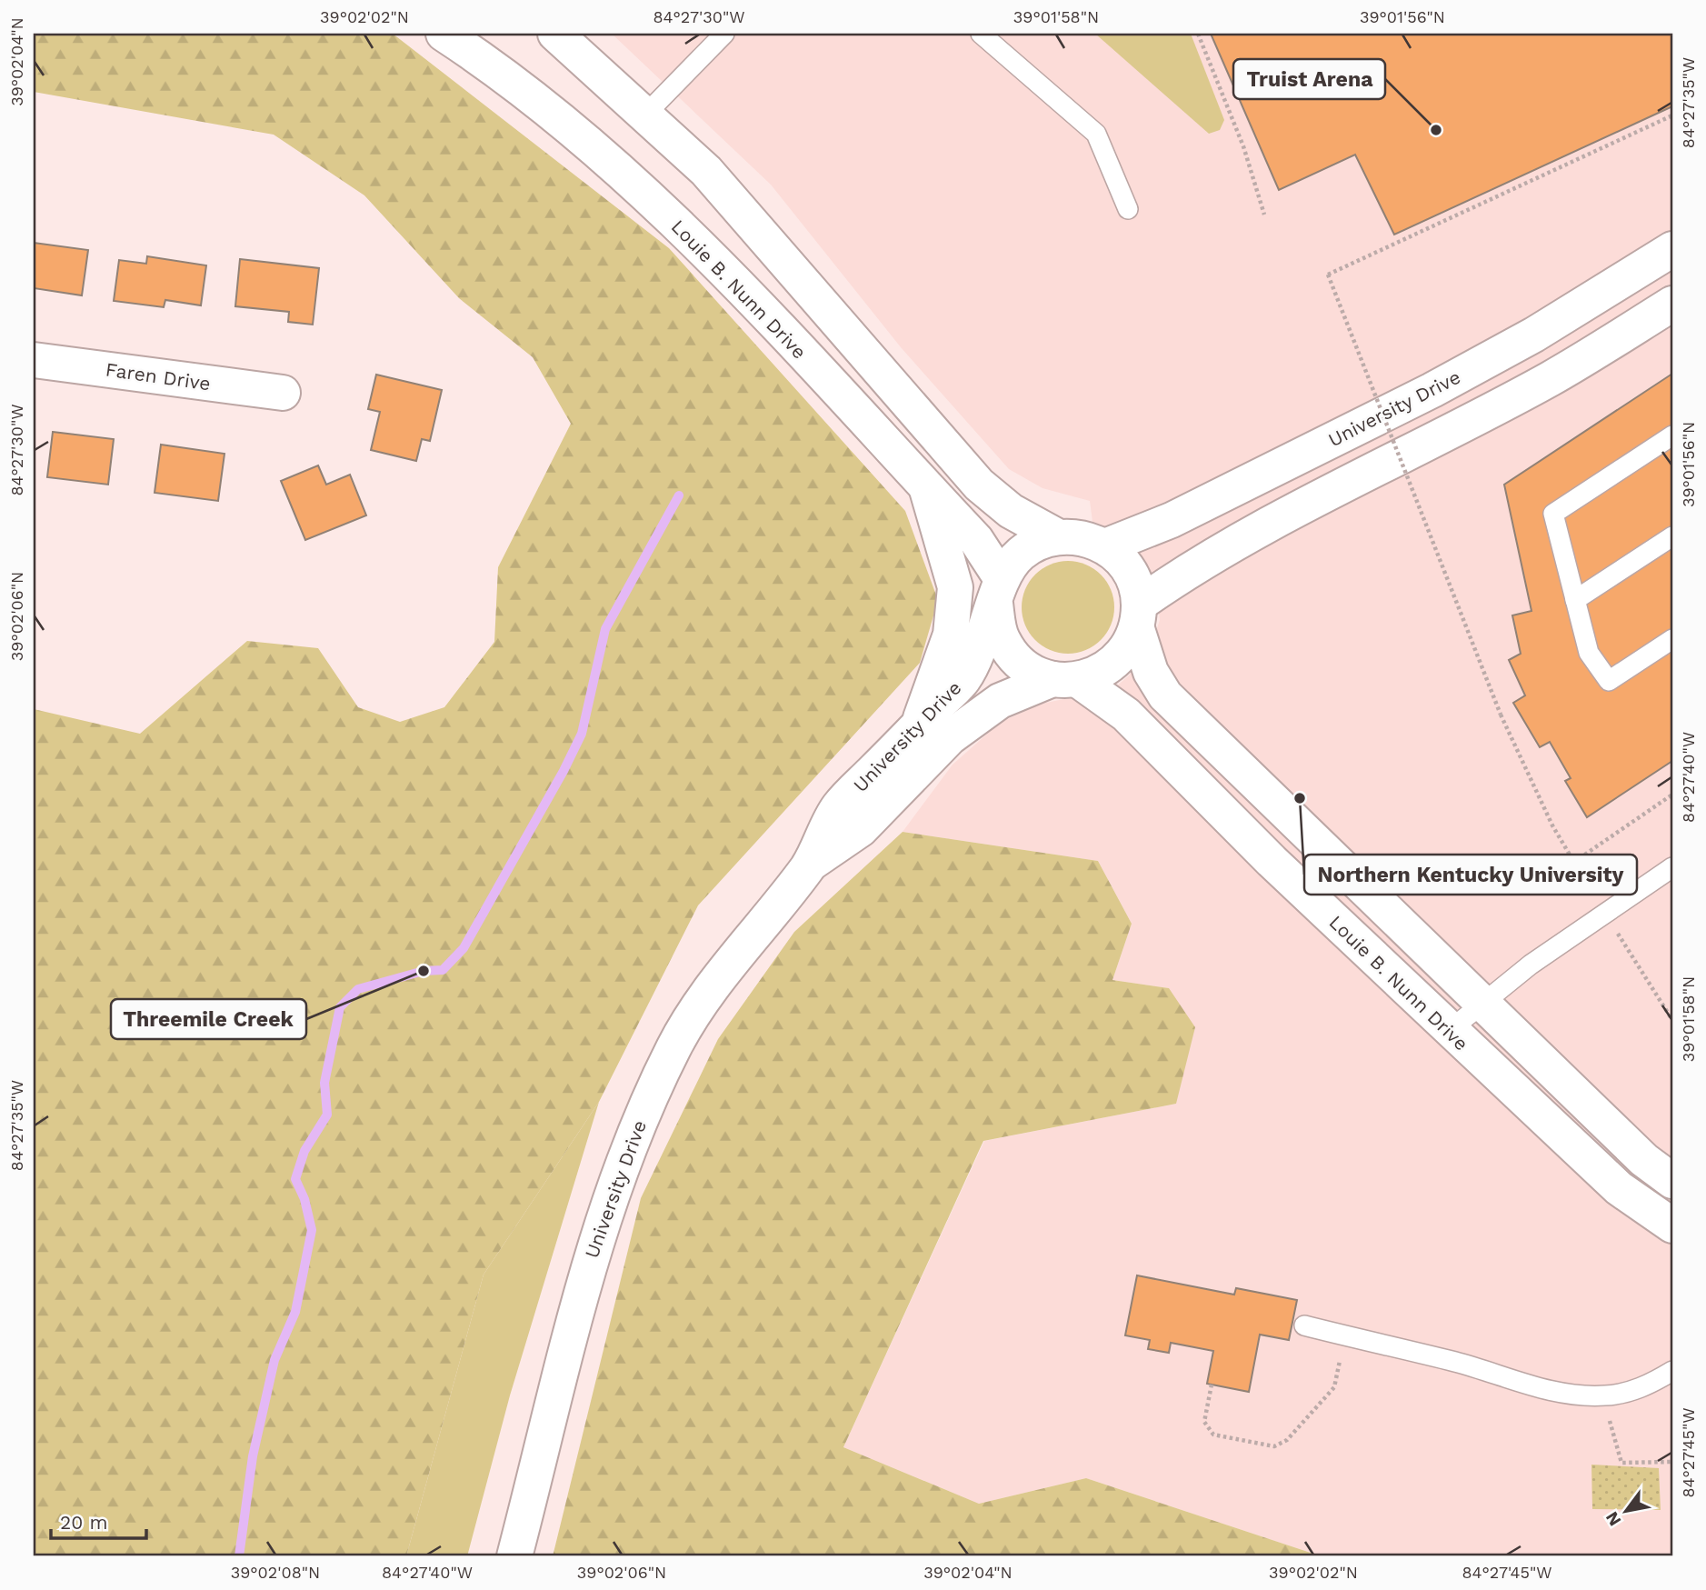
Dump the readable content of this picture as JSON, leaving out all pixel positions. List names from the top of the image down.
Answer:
{
  "streets": {
    "main road": ["Louie B. Nunn Drive", "Faren Drive", "University Drive"]
  },
  "crossings": [
    ["Louie B. Nunn Drive", "University Drive"]
  ],
  "places": ["Truist Arena", "Northern Kentucky University", "Threemile Creek"],
  "scale_bar": "20 m",
  "north": "bottom left",
  "coordinates": [
    "39°02'02\"N",
    "84°27'30\"W",
    "39°01'58\"N",
    "39°01'56\"N",
    "39°02'04\"N",
    "84°27'35\"W",
    "39°02'06\"N",
    "84°27'40\"W",
    "84°27'45\"W",
    "39°02'08\"N"
  ]
}
